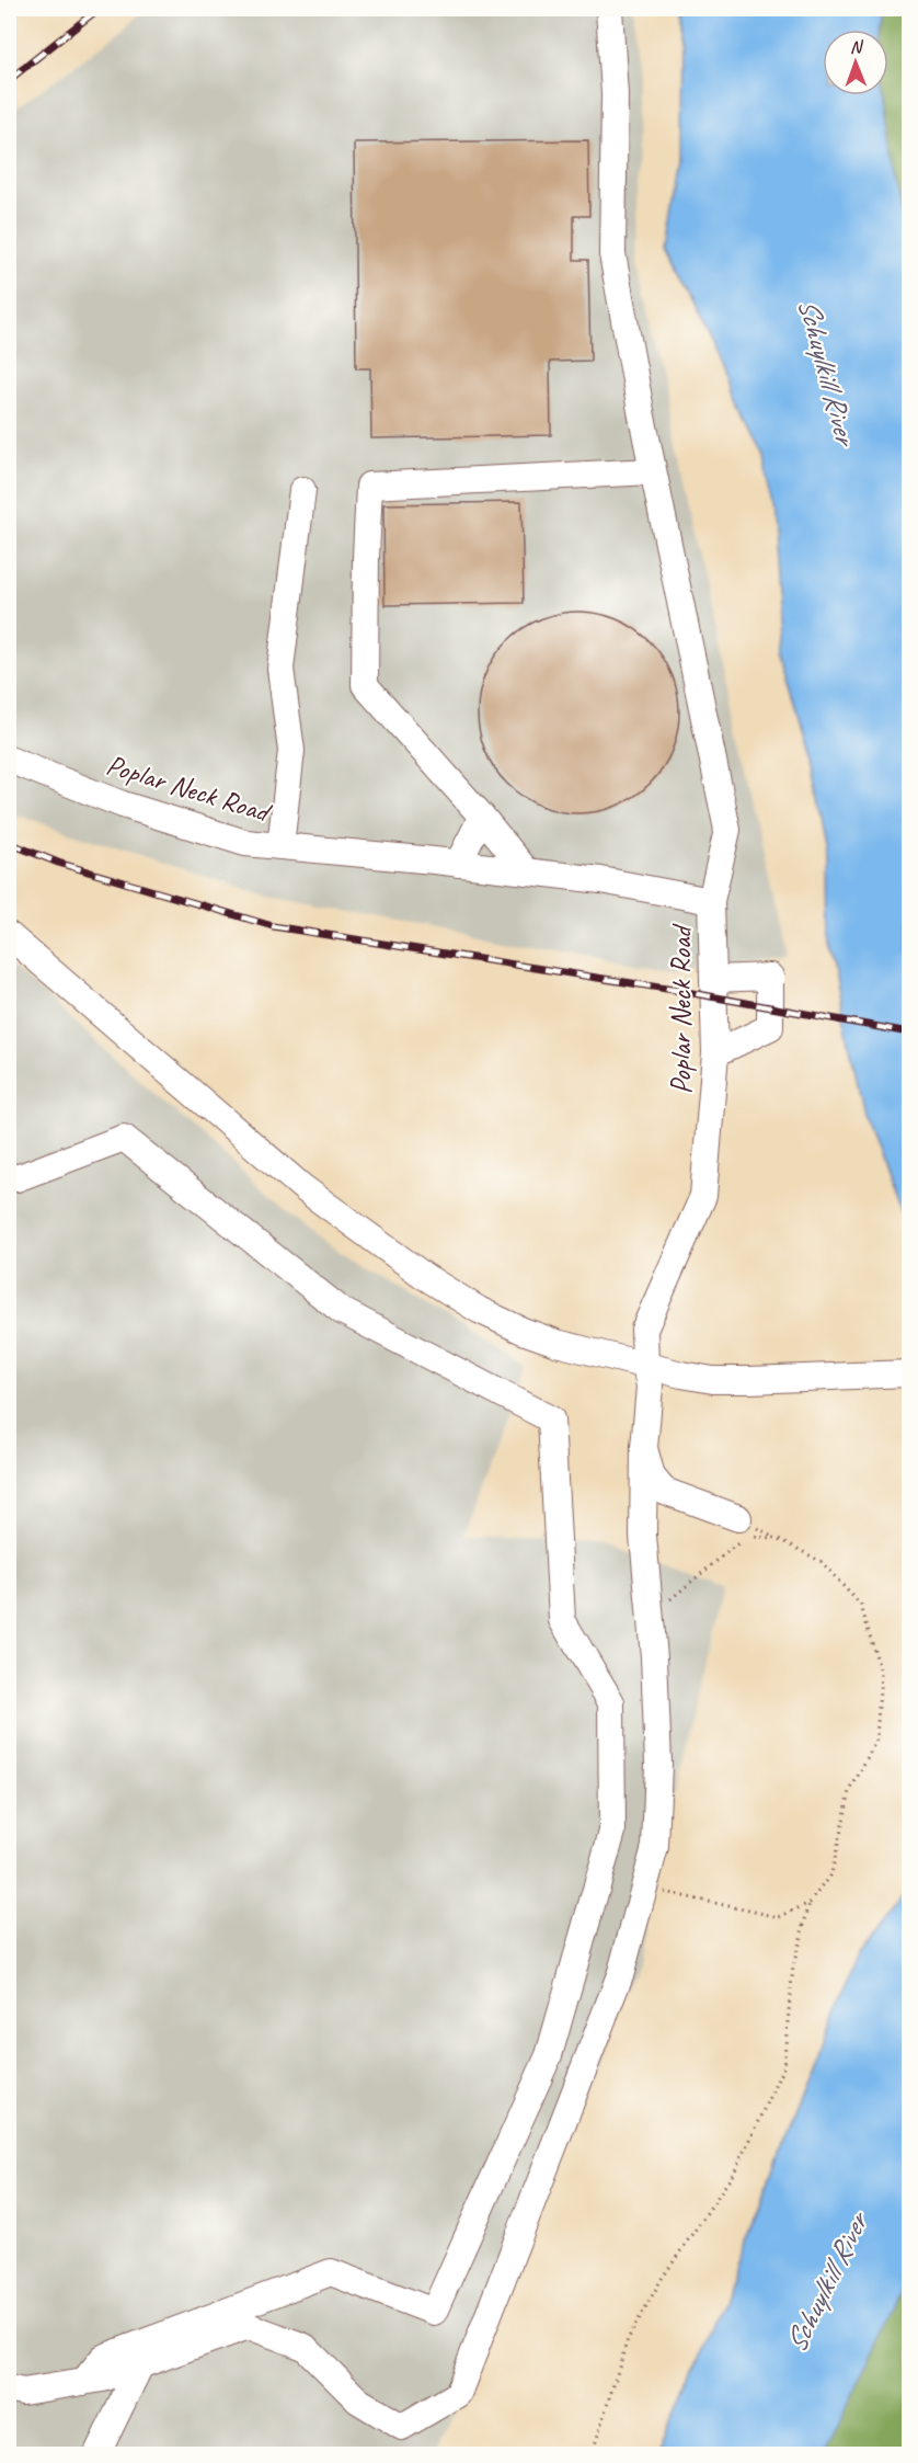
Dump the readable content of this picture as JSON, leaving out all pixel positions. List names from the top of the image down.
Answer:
{
  "streets": {
    "lane": ["Poplar Neck Road"]
  },
  "water": ["Schuylkill River"],
  "north": "top"
}
